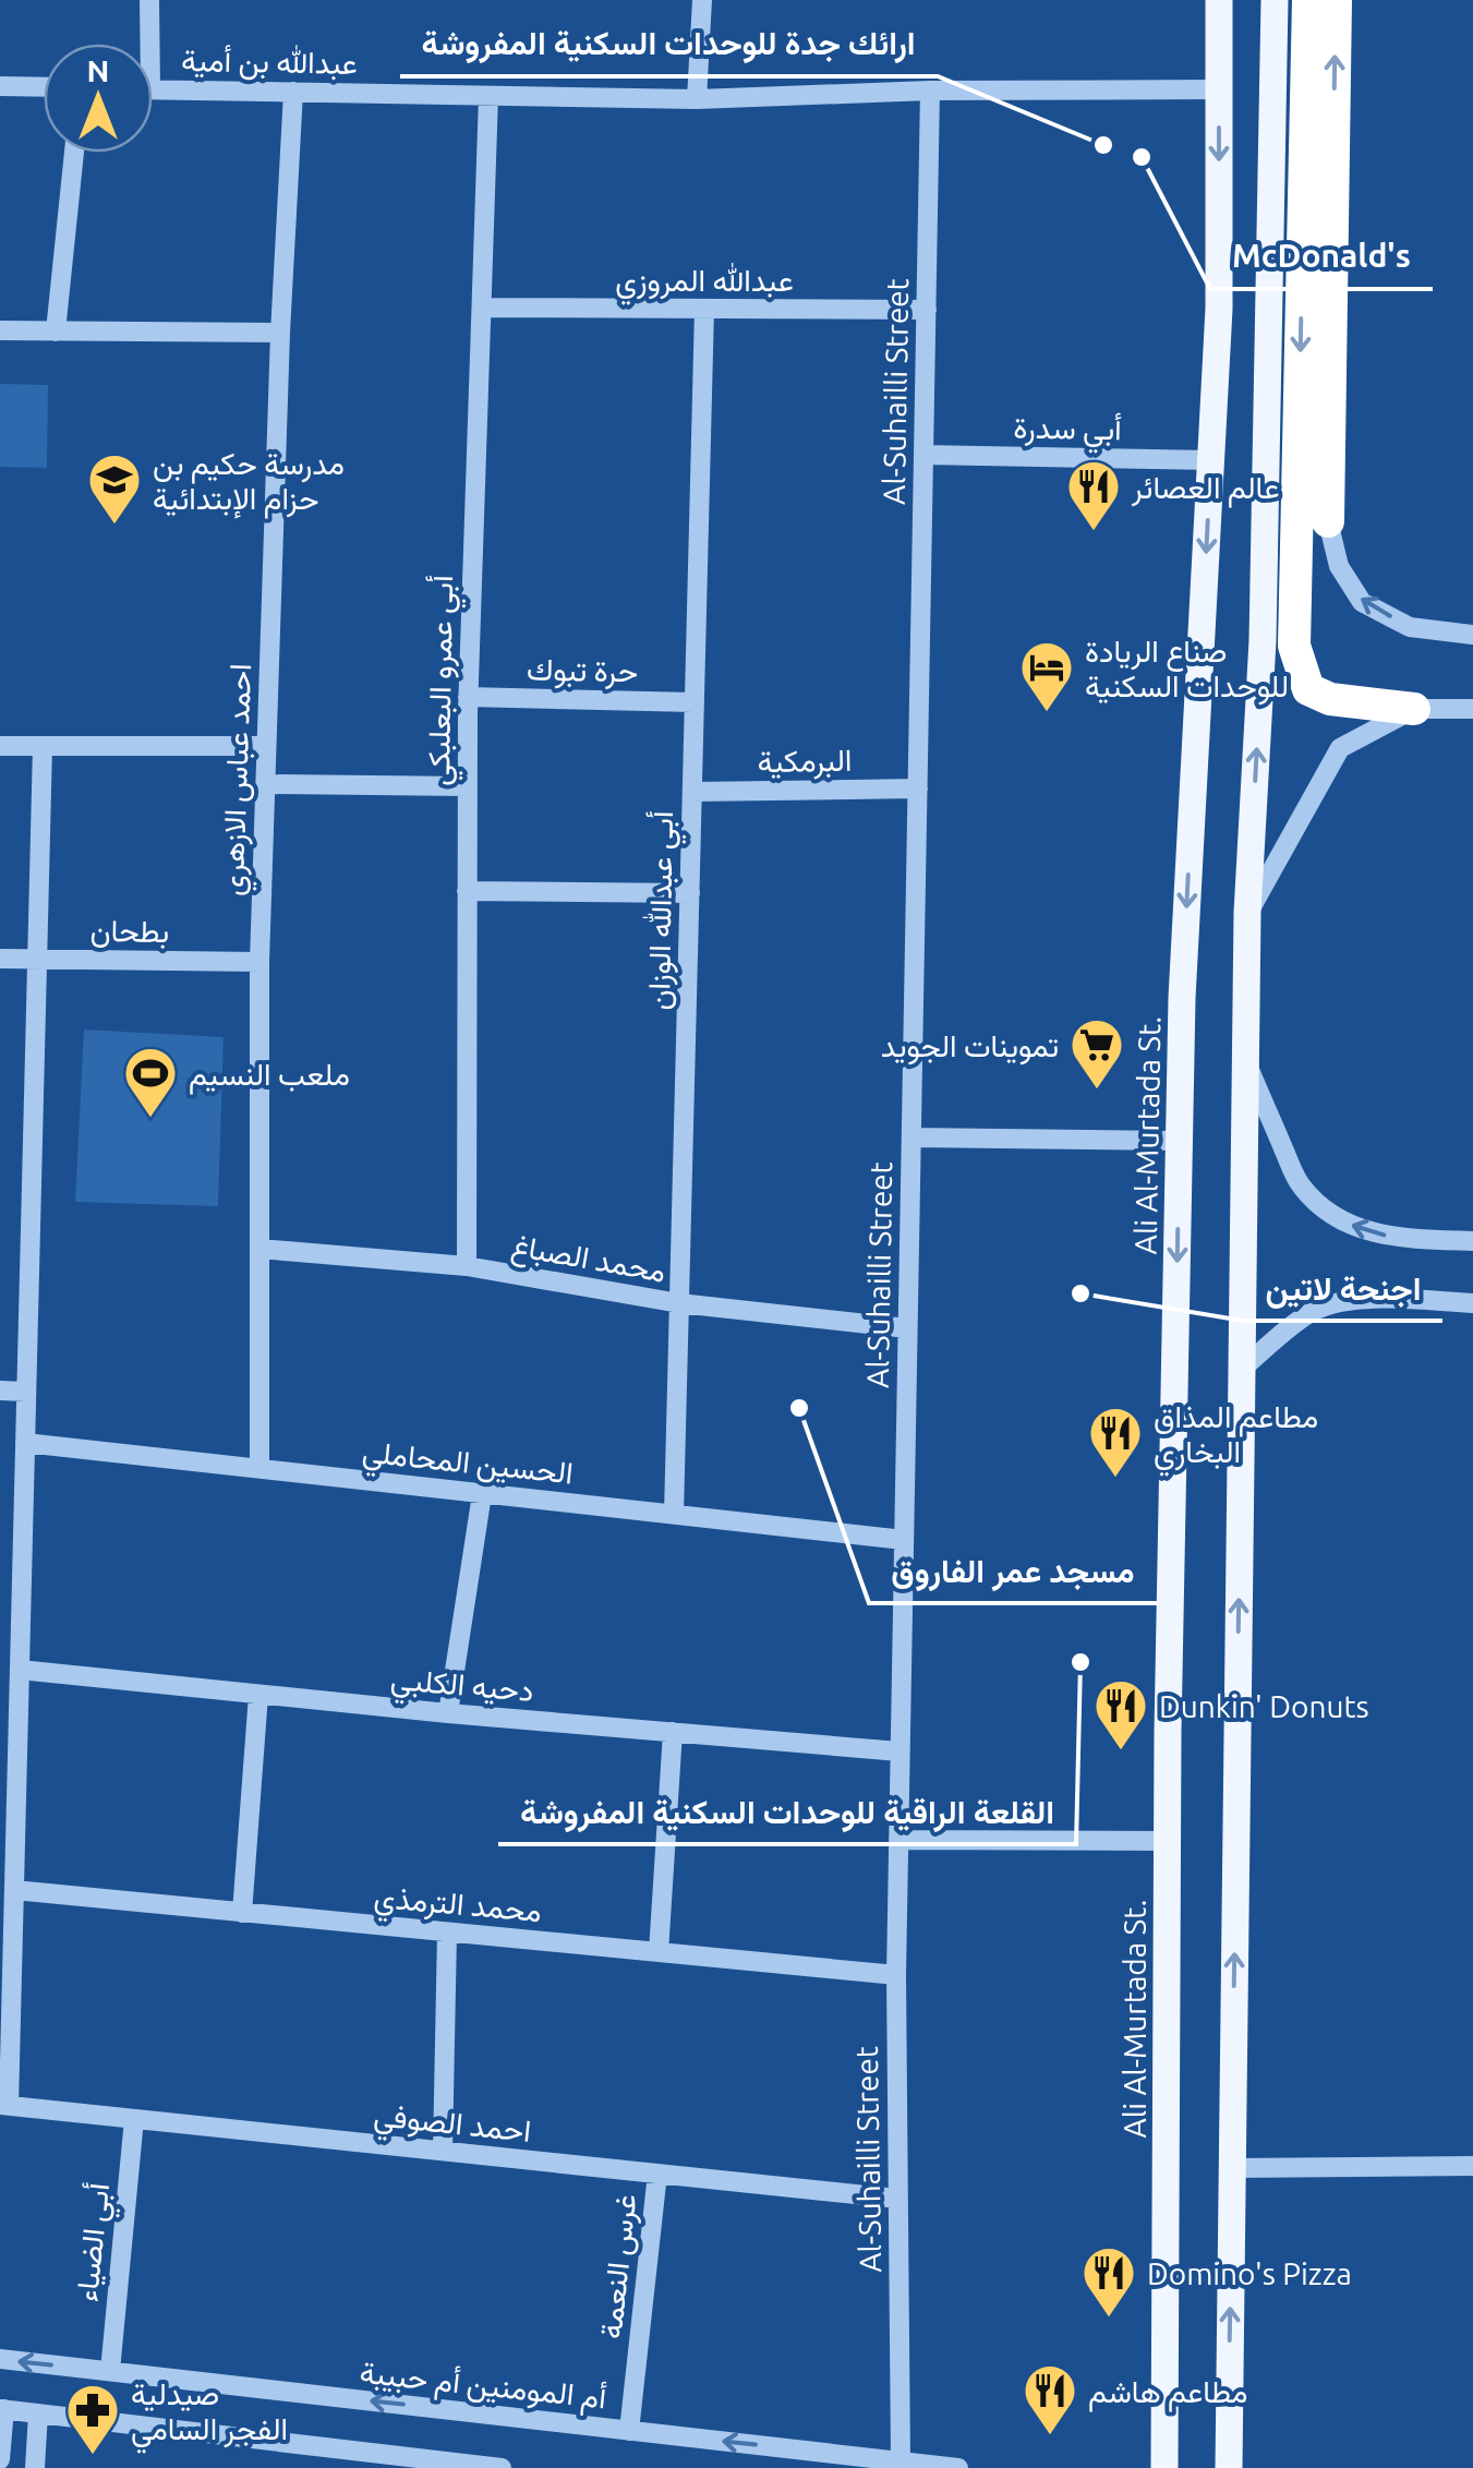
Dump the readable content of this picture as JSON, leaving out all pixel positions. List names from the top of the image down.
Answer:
{
  "streets": {
    "main road": ["Ali Al-Murtada St."],
    "street": [
      "عبدالله بن أمية",
      "عبدالله المروزي",
      "Al-Suhailli Street",
      "أبي سدرة",
      "حرة تبوك",
      "أبي عمرو البعلبكي",
      "البرمكية",
      "احمد عباس الازهري",
      "أبي عبدالله الوزان",
      "بطحان",
      "محمد الصباغ",
      "الحسين المحاملي",
      "دحيه الكلبي",
      "محمد الترمذي",
      "احمد الصوفي",
      "أبي الضياء",
      "غرس النعمة",
      "أم المومنين أم حبيبة"
    ]
  },
  "crossings": [
    ["عبدالله بن أمية", "Al-Suhailli Street"],
    ["عبدالله بن أمية", "أبي عمرو البعلبكي"],
    ["عبدالله بن أمية", "احمد عباس الازهري"],
    ["عبدالله بن أمية", "Ali Al-Murtada St."],
    ["عبدالله المروزي", "Al-Suhailli Street"],
    ["عبدالله المروزي", "أبي عمرو البعلبكي"],
    ["عبدالله المروزي", "أبي عبدالله الوزان"],
    ["Al-Suhailli Street", "أبي سدرة"],
    ["Al-Suhailli Street", "البرمكية"],
    ["Al-Suhailli Street", "محمد الصباغ"],
    ["Al-Suhailli Street", "الحسين المحاملي"],
    ["Al-Suhailli Street", "دحيه الكلبي"],
    ["Al-Suhailli Street", "محمد الترمذي"],
    ["Al-Suhailli Street", "احمد الصوفي"],
    ["Al-Suhailli Street", "أم المومنين أم حبيبة"],
    ["أبي سدرة", "Ali Al-Murtada St."],
    ["حرة تبوك", "أبي عمرو البعلبكي"],
    ["حرة تبوك", "أبي عبدالله الوزان"],
    ["أبي عمرو البعلبكي", "محمد الصباغ"],
    ["البرمكية", "أبي عبدالله الوزان"],
    ["احمد عباس الازهري", "بطحان"],
    ["احمد عباس الازهري", "محمد الصباغ"],
    ["احمد عباس الازهري", "الحسين المحاملي"],
    ["أبي عبدالله الوزان", "محمد الصباغ"],
    ["أبي عبدالله الوزان", "الحسين المحاملي"],
    ["احمد الصوفي", "أبي الضياء"],
    ["احمد الصوفي", "غرس النعمة"],
    ["أبي الضياء", "أم المومنين أم حبيبة"],
    ["غرس النعمة", "أم المومنين أم حبيبة"]
  ],
  "places": {
    "other": [
      "ارائك جدة للوحدات السكنية المفروشة",
      "McDonald's",
      "اجنحة لاتين",
      "مسجد عمر الفاروق",
      "القلعة الراقية للوحدات السكنية المفروشة"
    ],
    "school or university": ["مدرسة حكيم بن حزام الإبتدائية"],
    "restaurant": [
      "عالم العصائر",
      "مطاعم المذاق البخاري",
      "Dunkin' Donuts",
      "Domino's Pizza",
      "مطاعم هاشم"
    ],
    "hotel": ["صناع الريادة للوحدات السكنية"],
    "supermarket": ["تموينات الجويد"],
    "sports": ["ملعب النسيم"],
    "pharmacy": ["صيدلية الفجر السامي"]
  },
  "north": "top"
}
